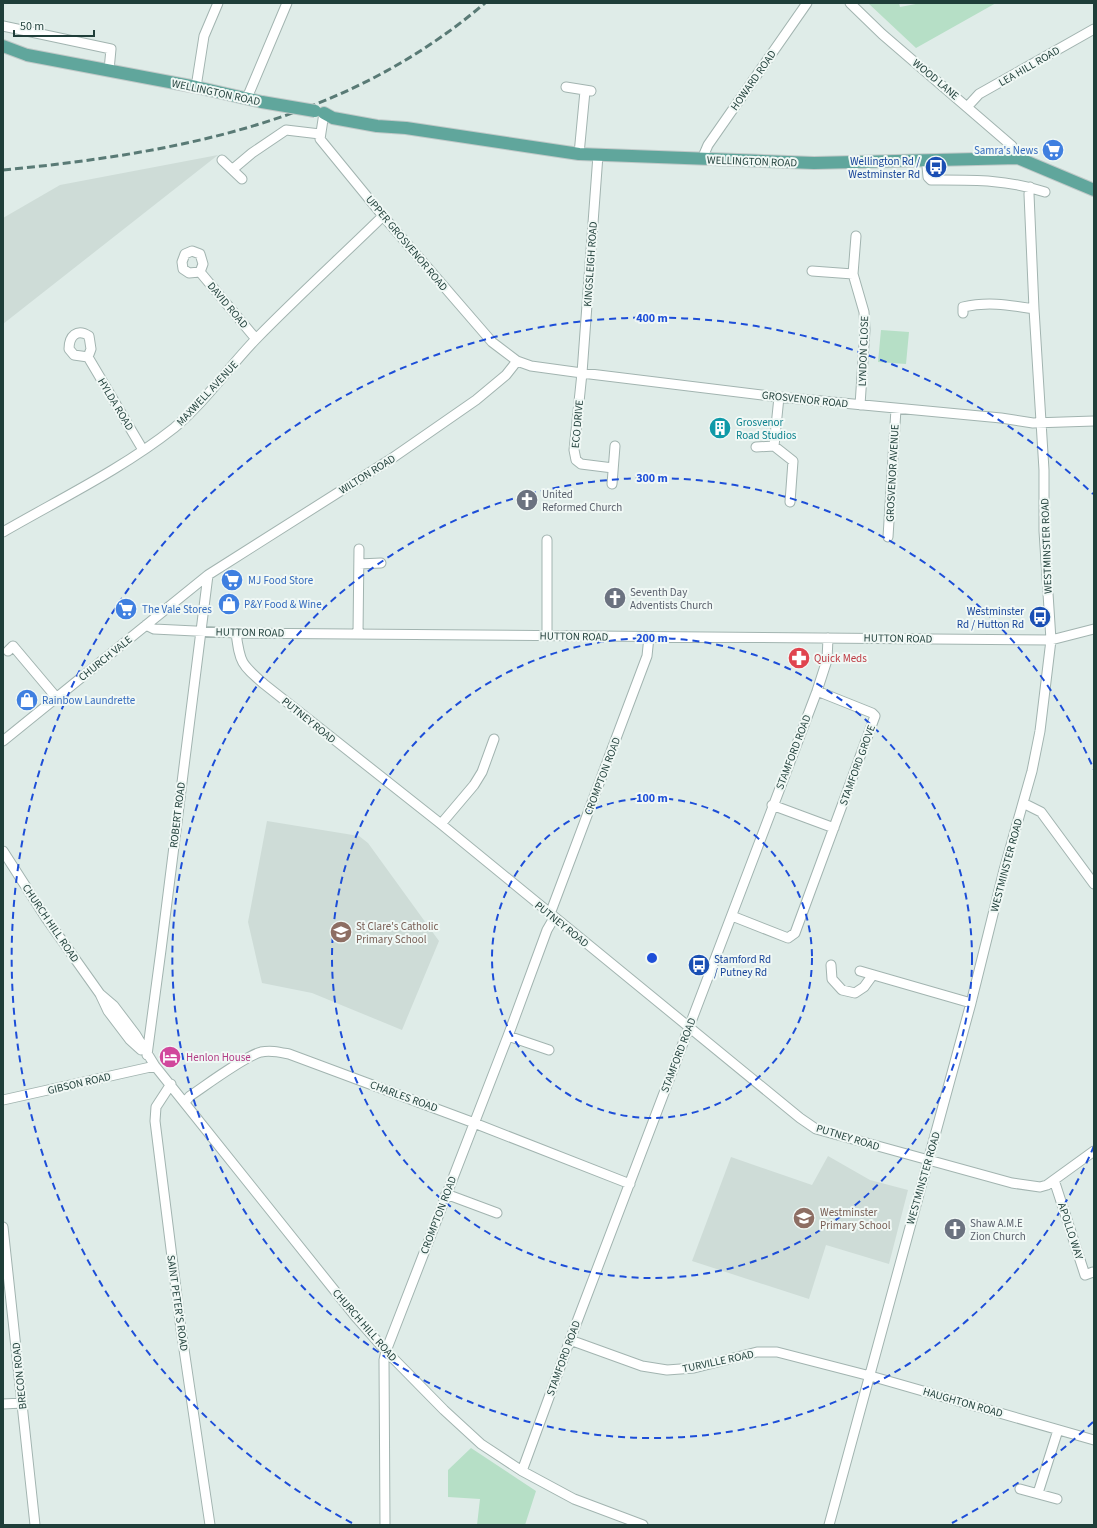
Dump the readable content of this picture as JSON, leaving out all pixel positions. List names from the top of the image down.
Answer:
{
  "streets": {
    "main road": ["WELLINGTON ROAD"],
    "street": [
      "LEA HILL ROAD",
      "WOOD LANE",
      "HOWARD ROAD",
      "UPPER GROSVENOR ROAD",
      "KINGSLEIGH ROAD",
      "DAVID ROAD",
      "LYNDON CLOSE",
      "MAXWELL AVENUE",
      "GROSVENOR ROAD",
      "HYLDA ROAD",
      "ECO DRIVE",
      "GROSVENOR AVENUE",
      "WILTON ROAD",
      "WESTMINSTER ROAD",
      "HUTTON ROAD",
      "CHURCH VALE",
      "PUTNEY ROAD",
      "STAMFORD ROAD",
      "STAMFORD GROVE",
      "CROMPTON ROAD",
      "ROBERT ROAD",
      "CHURCH HILL ROAD",
      "GIBSON ROAD",
      "CHARLES ROAD",
      "APOLLO WAY",
      "SAINT PETER'S ROAD",
      "TURVILLE ROAD",
      "BRECON ROAD",
      "HAUGHTON ROAD"
    ]
  },
  "crossings": [
    ["LEA HILL ROAD", "WOOD LANE"],
    ["WOOD LANE", "WELLINGTON ROAD"],
    ["HOWARD ROAD", "WELLINGTON ROAD"],
    ["WELLINGTON ROAD", "KINGSLEIGH ROAD"],
    ["UPPER GROSVENOR ROAD", "MAXWELL AVENUE"],
    ["UPPER GROSVENOR ROAD", "GROSVENOR ROAD"],
    ["UPPER GROSVENOR ROAD", "WILTON ROAD"],
    ["KINGSLEIGH ROAD", "GROSVENOR ROAD"],
    ["KINGSLEIGH ROAD", "ECO DRIVE"],
    ["DAVID ROAD", "MAXWELL AVENUE"],
    ["LYNDON CLOSE", "GROSVENOR ROAD"],
    ["MAXWELL AVENUE", "HYLDA ROAD"],
    ["GROSVENOR ROAD", "ECO DRIVE"],
    ["GROSVENOR ROAD", "GROSVENOR AVENUE"],
    ["GROSVENOR ROAD", "WILTON ROAD"],
    ["GROSVENOR ROAD", "WESTMINSTER ROAD"],
    ["WILTON ROAD", "CHURCH VALE"],
    ["WILTON ROAD", "ROBERT ROAD"],
    ["WESTMINSTER ROAD", "HUTTON ROAD"],
    ["WESTMINSTER ROAD", "PUTNEY ROAD"],
    ["WESTMINSTER ROAD", "TURVILLE ROAD"],
    ["WESTMINSTER ROAD", "HAUGHTON ROAD"],
    ["HUTTON ROAD", "CHURCH VALE"],
    ["HUTTON ROAD", "PUTNEY ROAD"],
    ["HUTTON ROAD", "STAMFORD ROAD"],
    ["HUTTON ROAD", "CROMPTON ROAD"],
    ["HUTTON ROAD", "ROBERT ROAD"],
    ["CHURCH VALE", "ROBERT ROAD"],
    ["PUTNEY ROAD", "STAMFORD ROAD"],
    ["PUTNEY ROAD", "CROMPTON ROAD"],
    ["PUTNEY ROAD", "APOLLO WAY"],
    ["STAMFORD ROAD", "STAMFORD GROVE"],
    ["STAMFORD ROAD", "CHURCH HILL ROAD"],
    ["STAMFORD ROAD", "CHARLES ROAD"],
    ["STAMFORD ROAD", "TURVILLE ROAD"],
    ["CROMPTON ROAD", "CHURCH HILL ROAD"],
    ["CROMPTON ROAD", "CHARLES ROAD"],
    ["ROBERT ROAD", "CHURCH HILL ROAD"],
    ["CHURCH HILL ROAD", "GIBSON ROAD"],
    ["CHURCH HILL ROAD", "CHARLES ROAD"],
    ["CHURCH HILL ROAD", "SAINT PETER'S ROAD"],
    ["TURVILLE ROAD", "HAUGHTON ROAD"]
  ],
  "places": {
    "supermarket": ["Samra's News", "MJ Food Store", "The Vale Stores"],
    "bus stop": ["Wellington Rd / Westminster Rd", "Westminster Rd / Hutton Rd", "Stamford Rd / Putney Rd"],
    "building": ["Grosvenor Road Studios"],
    "church": ["United Reformed Church", "Seventh Day Adventists Church", "Shaw A.M.E Zion Church"],
    "shop": ["P&Y Food & Wine", "Rainbow Laundrette"],
    "pharmacy": ["Quick Meds"],
    "school or university": ["St Clare's Catholic Primary School", "Westminster Primary School"],
    "hotel": ["Henlon House"]
  },
  "scale_bar": "50 m",
  "rings": [
    "400 m",
    "300 m",
    "200 m",
    "100 m"
  ]
}
